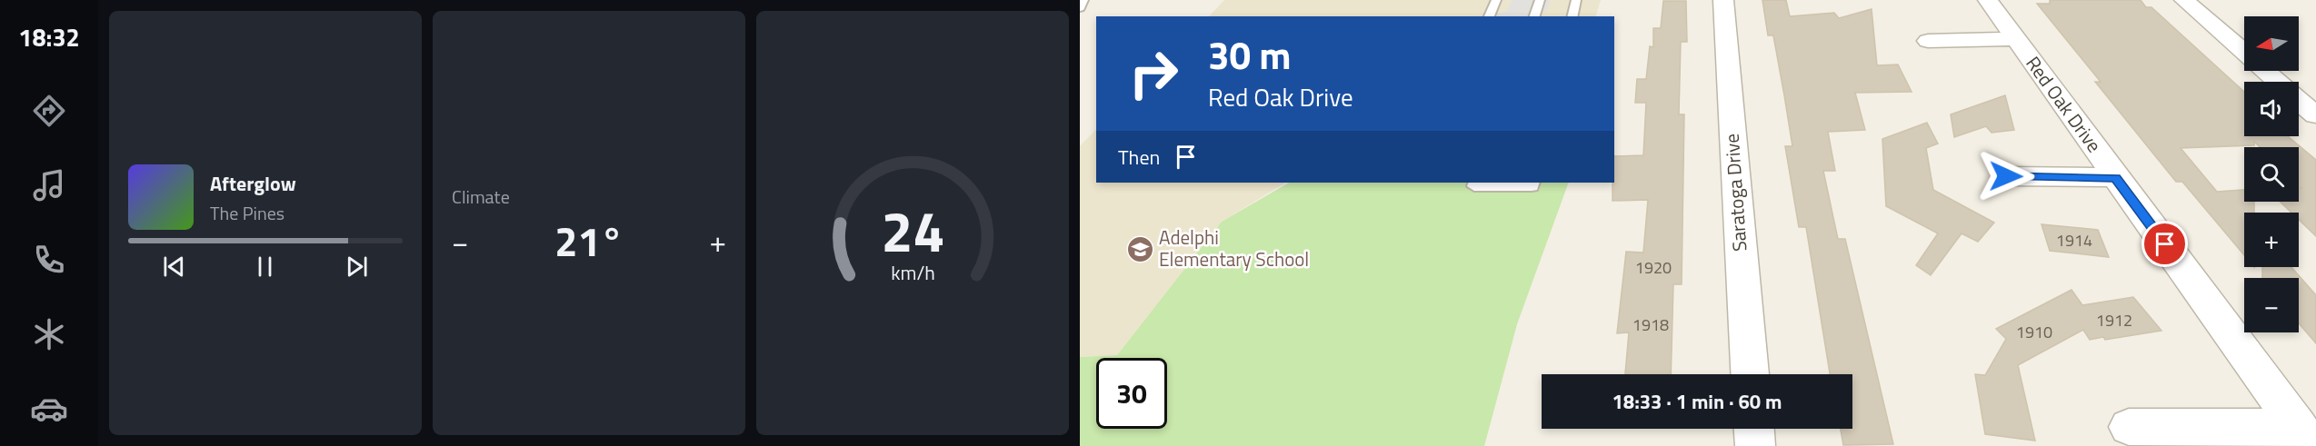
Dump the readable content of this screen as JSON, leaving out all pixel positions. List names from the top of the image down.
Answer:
{
  "streets": {
    "street": ["Red Oak Drive", "Saratoga Drive"]
  },
  "places": {
    "school or university": ["Adelphi Elementary School"]
  },
  "house_numbers": [
    "1914",
    "1920",
    "1912",
    "1918",
    "1910"
  ],
  "north": "left",
  "page": {
    "tabs": "18:32",
    "tile": "Climate",
    "map_buttons": ["+", "−"],
    "turn": ["30 m", "Red Oak Drive"],
    "then": "Then",
    "song": ["Afterglow", "The Pines"],
    "heat": ["−", "21°", "+"],
    "limit": "30",
    "trip": "18:33 · 1 min · 60 m",
    "gauge": ["24", "km/h"]
  }
}
